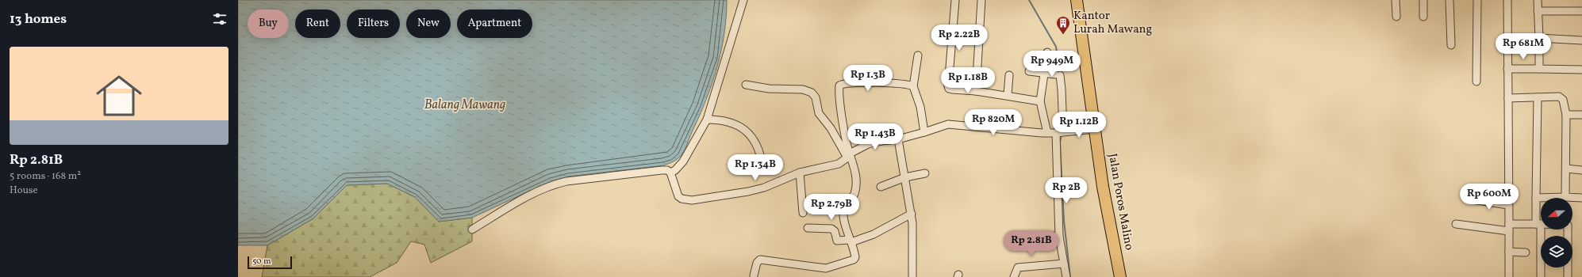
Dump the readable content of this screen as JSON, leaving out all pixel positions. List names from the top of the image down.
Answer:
{
  "streets": {
    "main road": ["Jalan Poros Malino"]
  },
  "water": ["Balang Mawang"],
  "places": {
    "building": ["Kantor Lurah Mawang"]
  },
  "scale_bar": "50 m",
  "north": "left",
  "page": {
    "heading": "13 homes",
    "chip": [
      "Buy",
      "Rent",
      "Filters",
      "New",
      "Apartment"
    ],
    "price": [
      "Rp 2.22B",
      "Rp 681M",
      "Rp 949M",
      "Rp 1.3B",
      "Rp 1.18B",
      "Rp 820M",
      "Rp 1.12B",
      "Rp 1.43B",
      "Rp 1.34B",
      "Rp 2B",
      "Rp 600M",
      "Rp 2.79B",
      "Rp 2.81B"
    ],
    "list": [
      {
        "name": "Rp 2.81B",
        "note": "5 rooms · 168 m² · House"
      }
    ],
    "scale": "50 m"
  }
}
